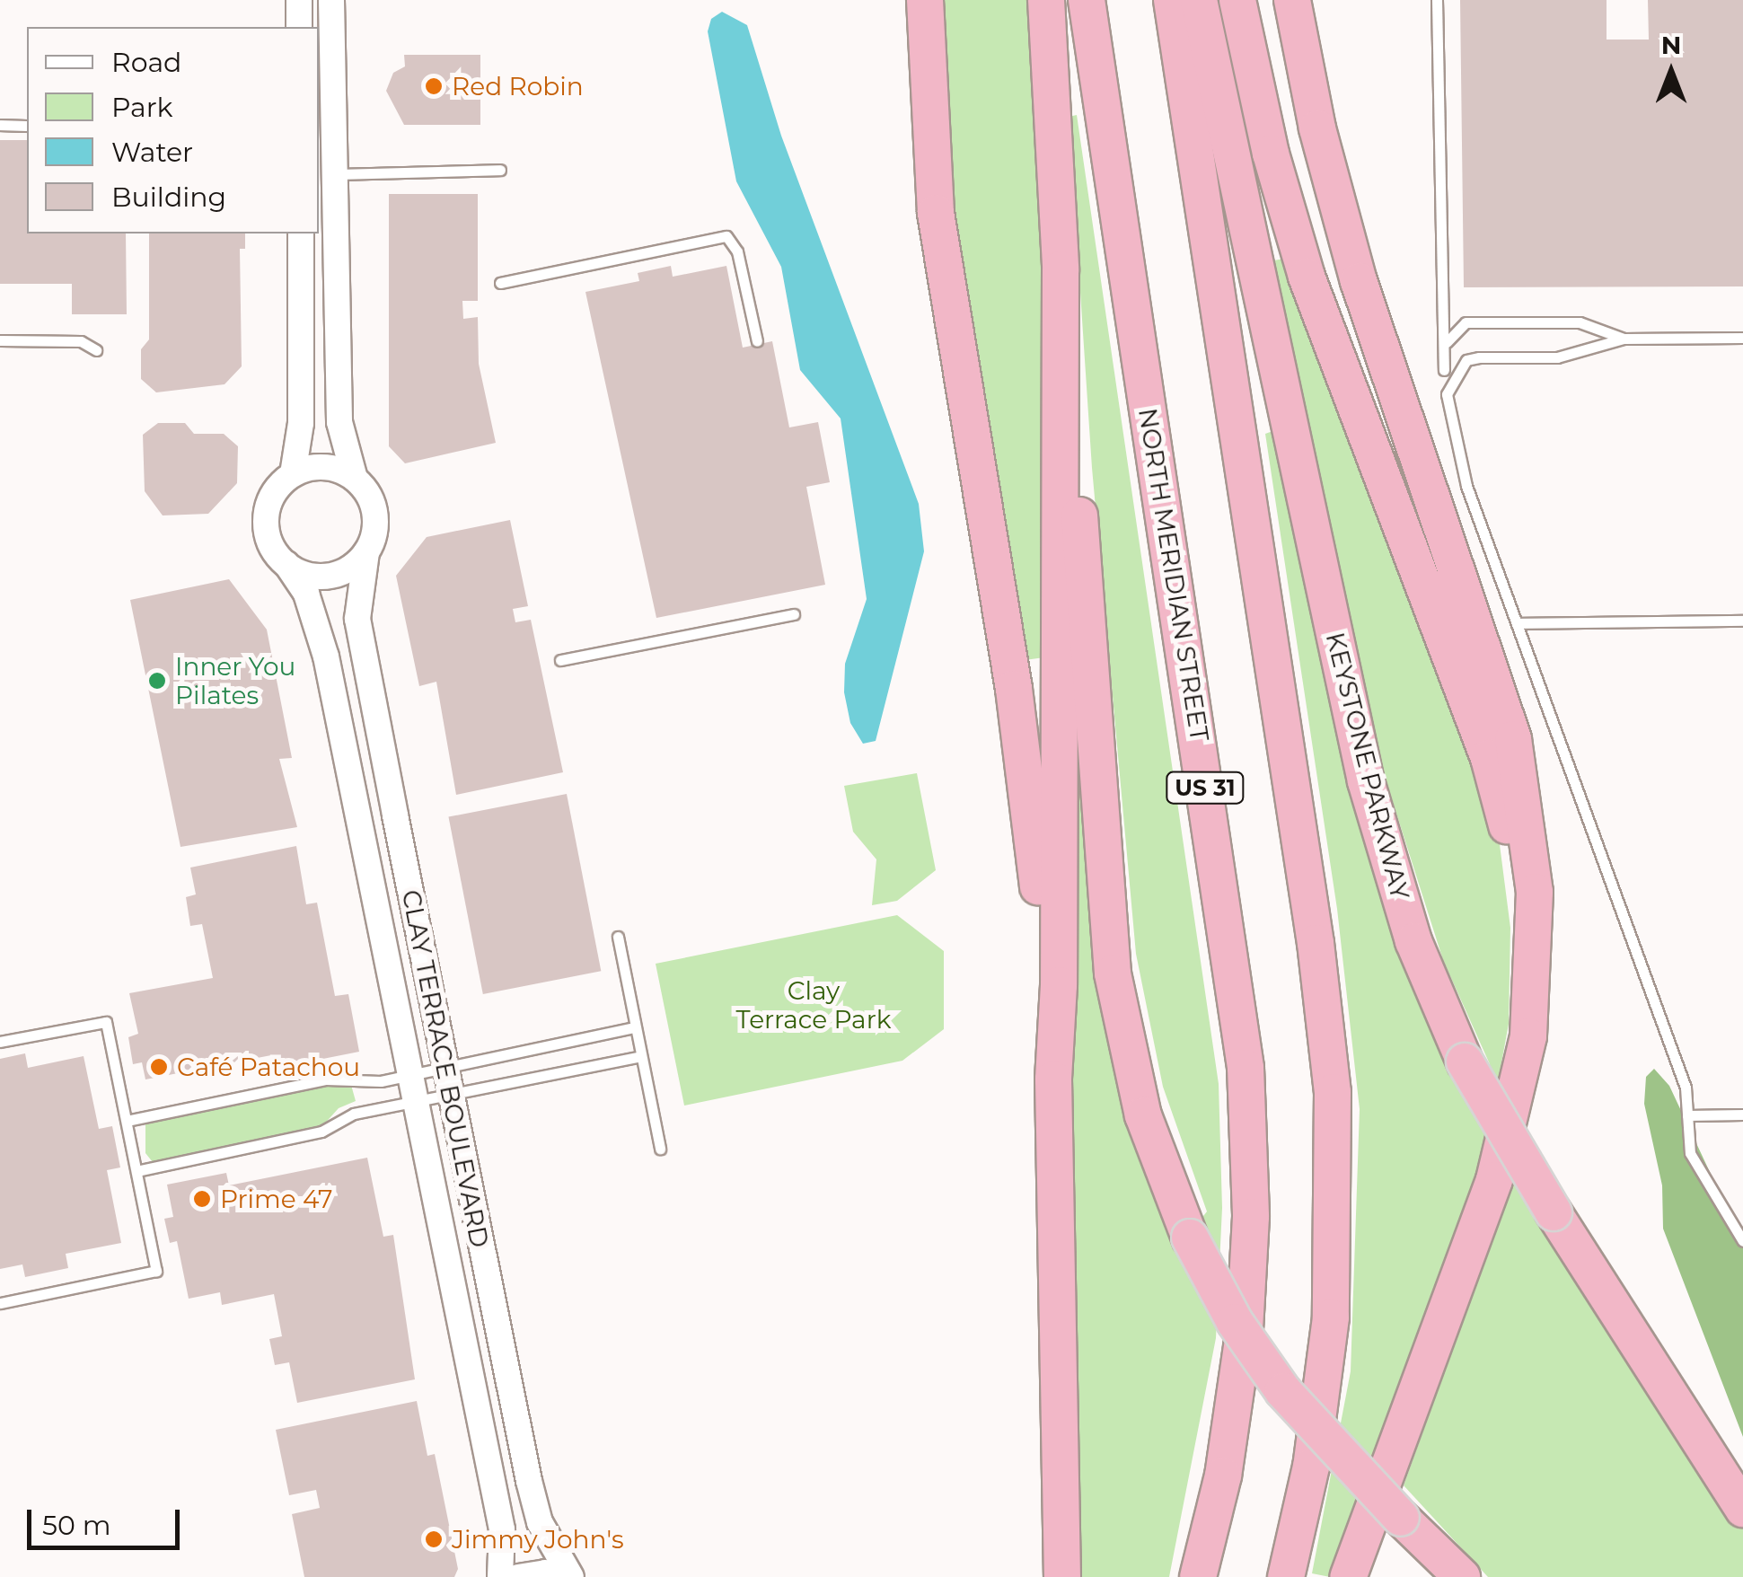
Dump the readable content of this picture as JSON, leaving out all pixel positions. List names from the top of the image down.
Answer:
{
  "streets": {
    "highway": ["NORTH MERIDIAN STREET", "KEYSTONE PARKWAY", "US 31"],
    "street": ["CLAY TERRACE BOULEVARD"]
  },
  "parks": ["Clay Terrace Park"],
  "places": [
    "Red Robin",
    "Inner You Pilates",
    "Café Patachou",
    "Prime 47",
    "Jimmy John's"
  ],
  "legend": [
    "Road",
    "Park",
    "Water",
    "Building"
  ],
  "scale_bar": "50 m",
  "north": "top"
}
